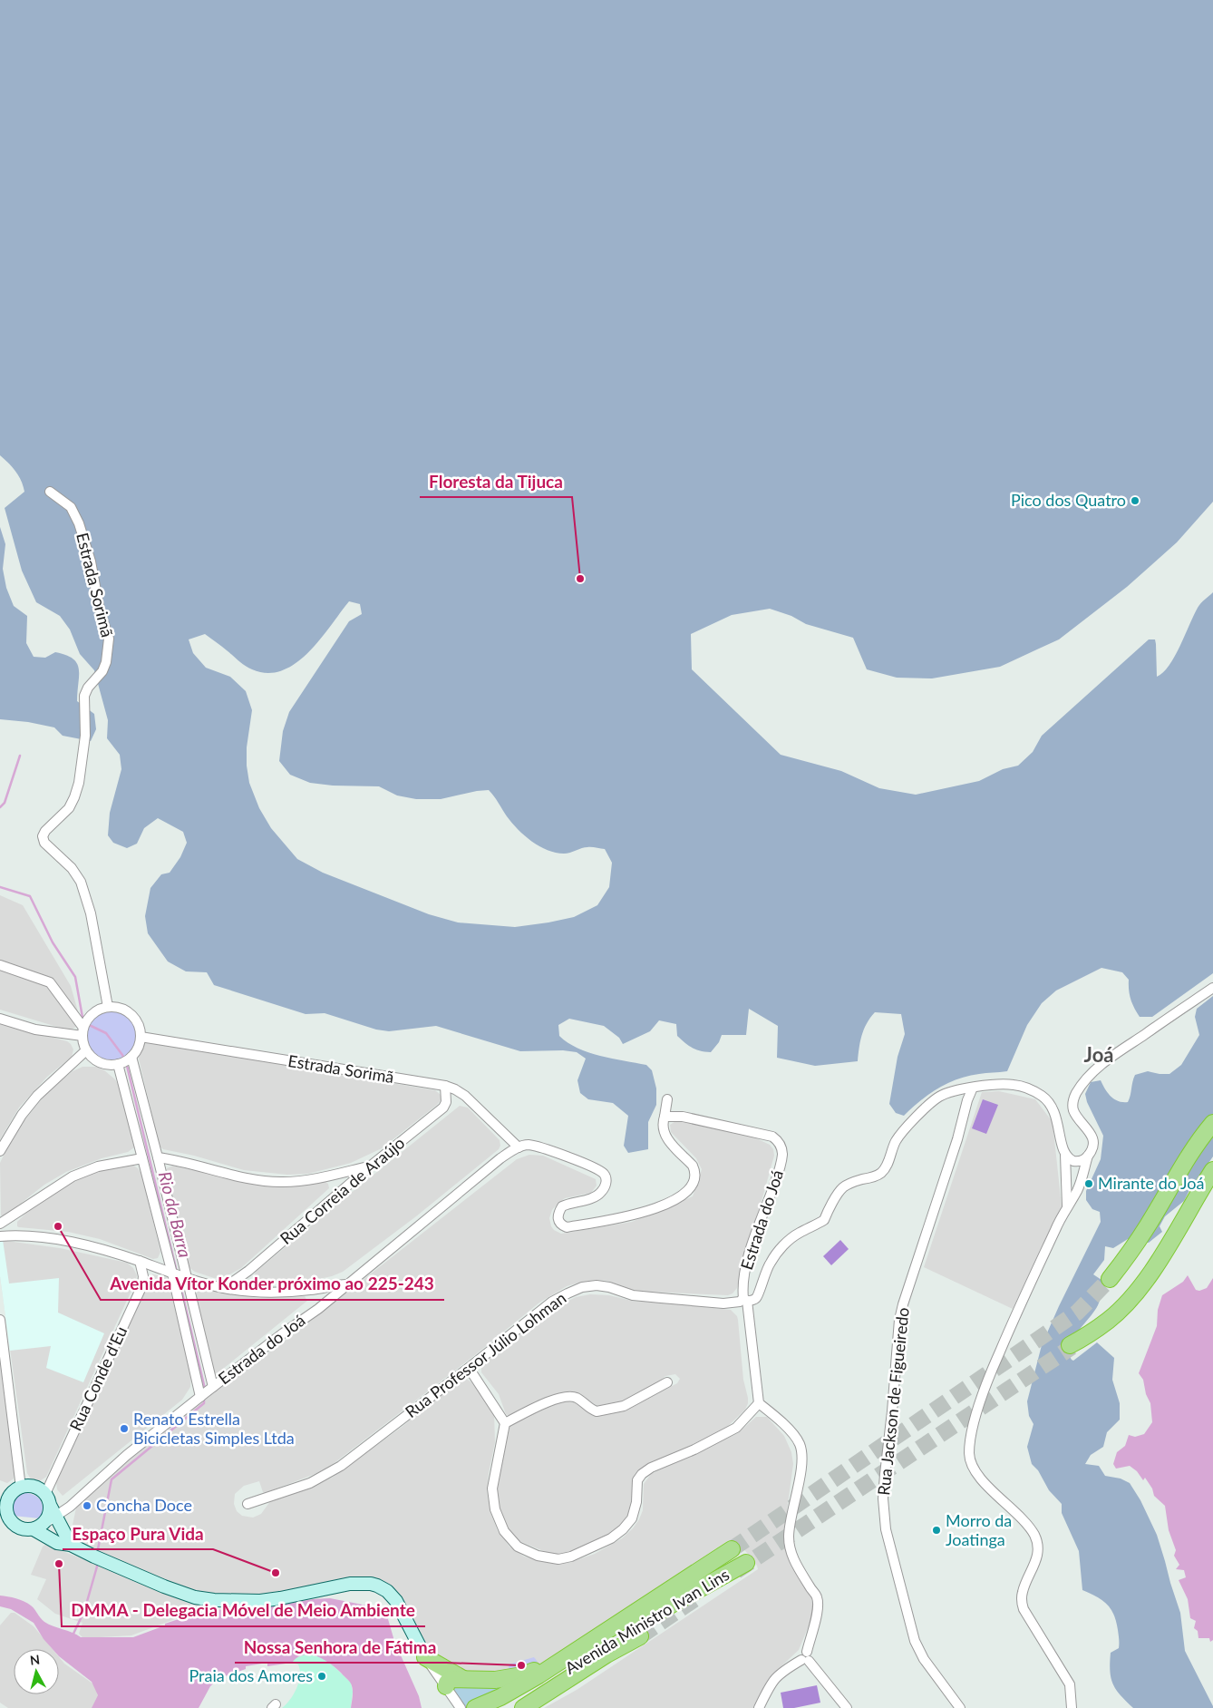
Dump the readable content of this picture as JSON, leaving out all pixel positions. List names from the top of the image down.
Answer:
{
  "streets": {
    "highway": ["Avenida Ministro Ivan Lins"],
    "street": [
      "Estrada Sorimã",
      "Rua Correia de Araújo",
      "Estrada do Joá",
      "Rua Professor Júlio Lohman",
      "Rua Conde d'Eu",
      "Rua Jackson de Figueiredo"
    ]
  },
  "crossings": [
    ["Estrada Sorimã", "Rua Correia de Araújo"],
    ["Estrada Sorimã", "Estrada do Joá"],
    ["Estrada do Joá", "Rua Professor Júlio Lohman"],
    ["Estrada do Joá", "Rua Conde d'Eu"],
    ["Estrada do Joá", "Rua Jackson de Figueiredo"]
  ],
  "districts": ["Joá"],
  "water": ["Rio da Barra"],
  "places": [
    "Pico dos Quatro",
    "Floresta da Tijuca",
    "Mirante do Joá",
    "Avenida Vítor Konder próximo ao 225-243",
    "Renato Estrella Bicicletas Simples Ltda",
    "Concha Doce",
    "Morro da Joatinga",
    "DMMA - Delegacia Móvel de Meio Ambiente",
    "Espaço Pura Vida",
    "Nossa Senhora de Fátima",
    "Praia dos Amores"
  ],
  "north": "top"
}
